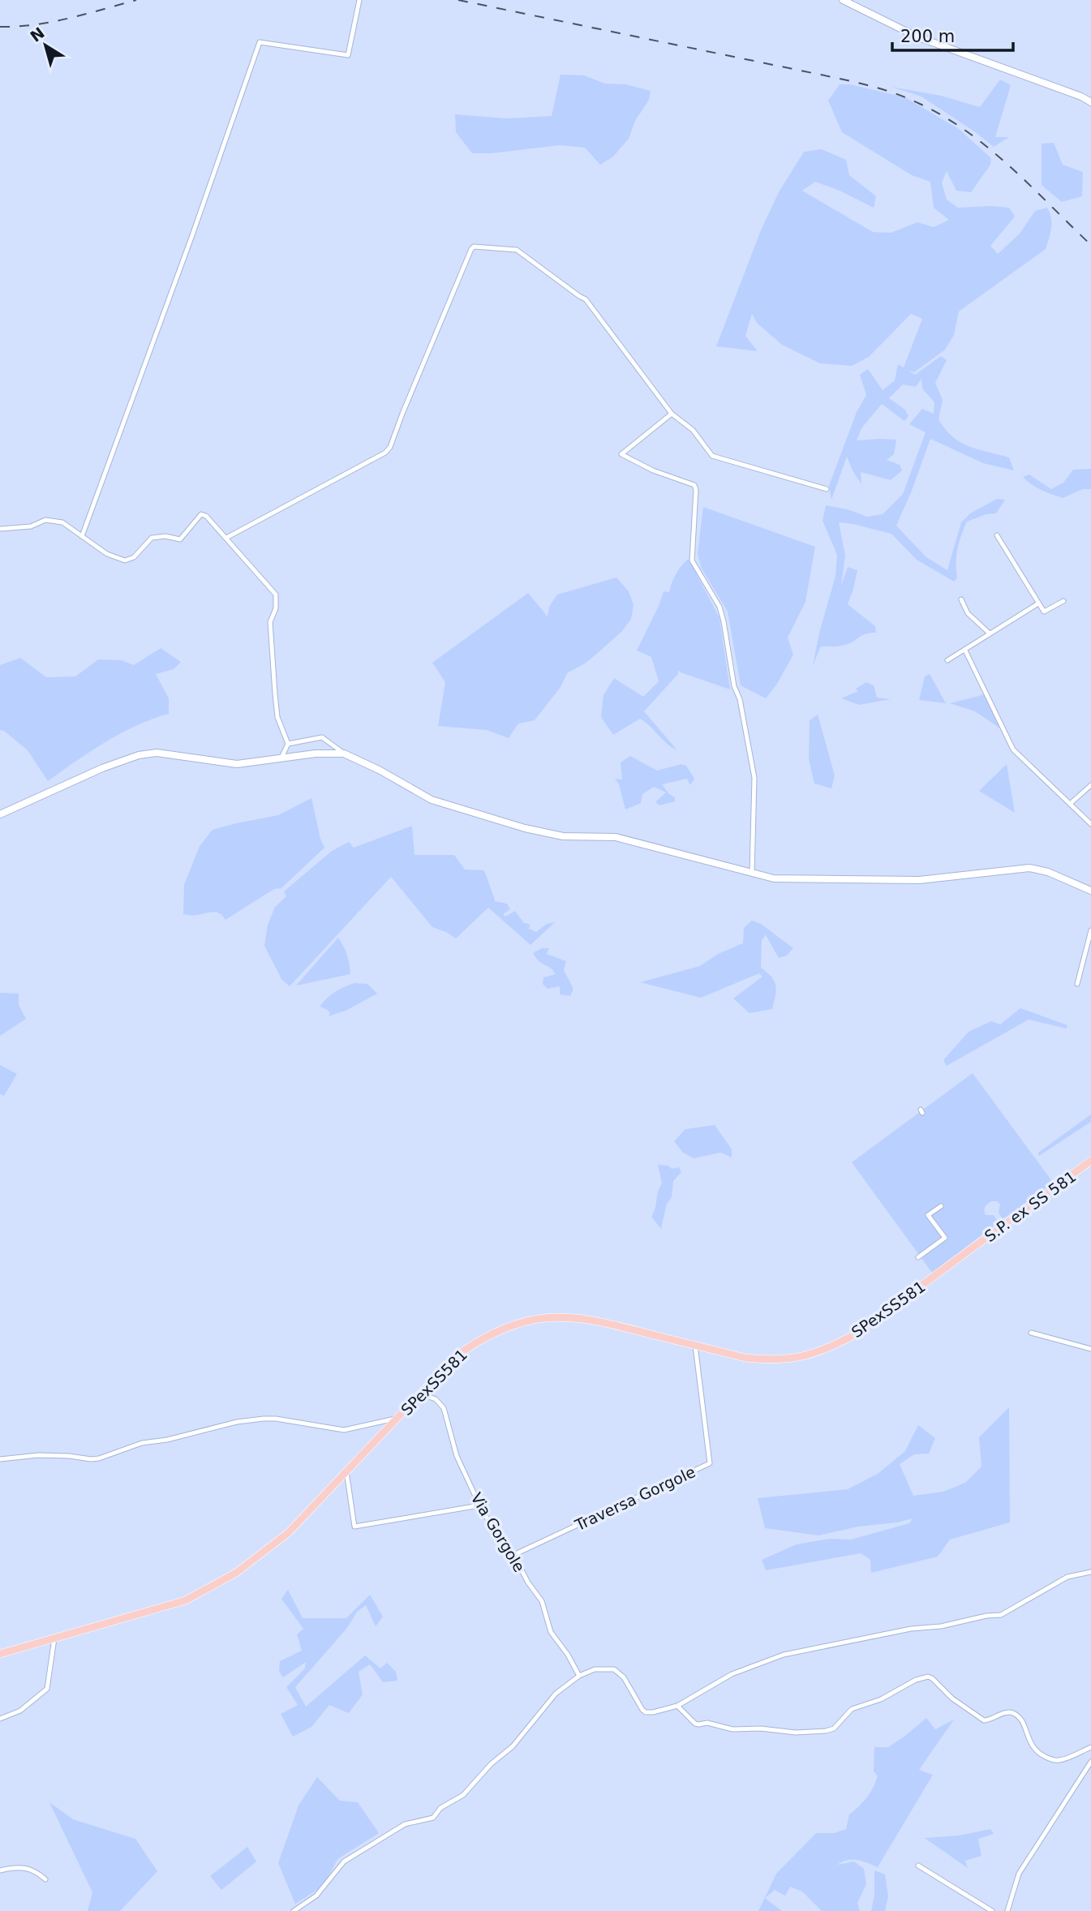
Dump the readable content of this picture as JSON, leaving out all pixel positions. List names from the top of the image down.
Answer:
{
  "streets": {
    "main road": ["S.P. ex SS 581", "SPexSS581"],
    "street": ["Traversa Gorgole", "Via Gorgole"]
  },
  "crossings": [
    ["S.P. ex SS 581", "SPexSS581"],
    ["SPexSS581", "Traversa Gorgole"],
    ["SPexSS581", "Via Gorgole"],
    ["Traversa Gorgole", "Via Gorgole"]
  ],
  "scale_bar": "200 m",
  "north": "top left"
}
